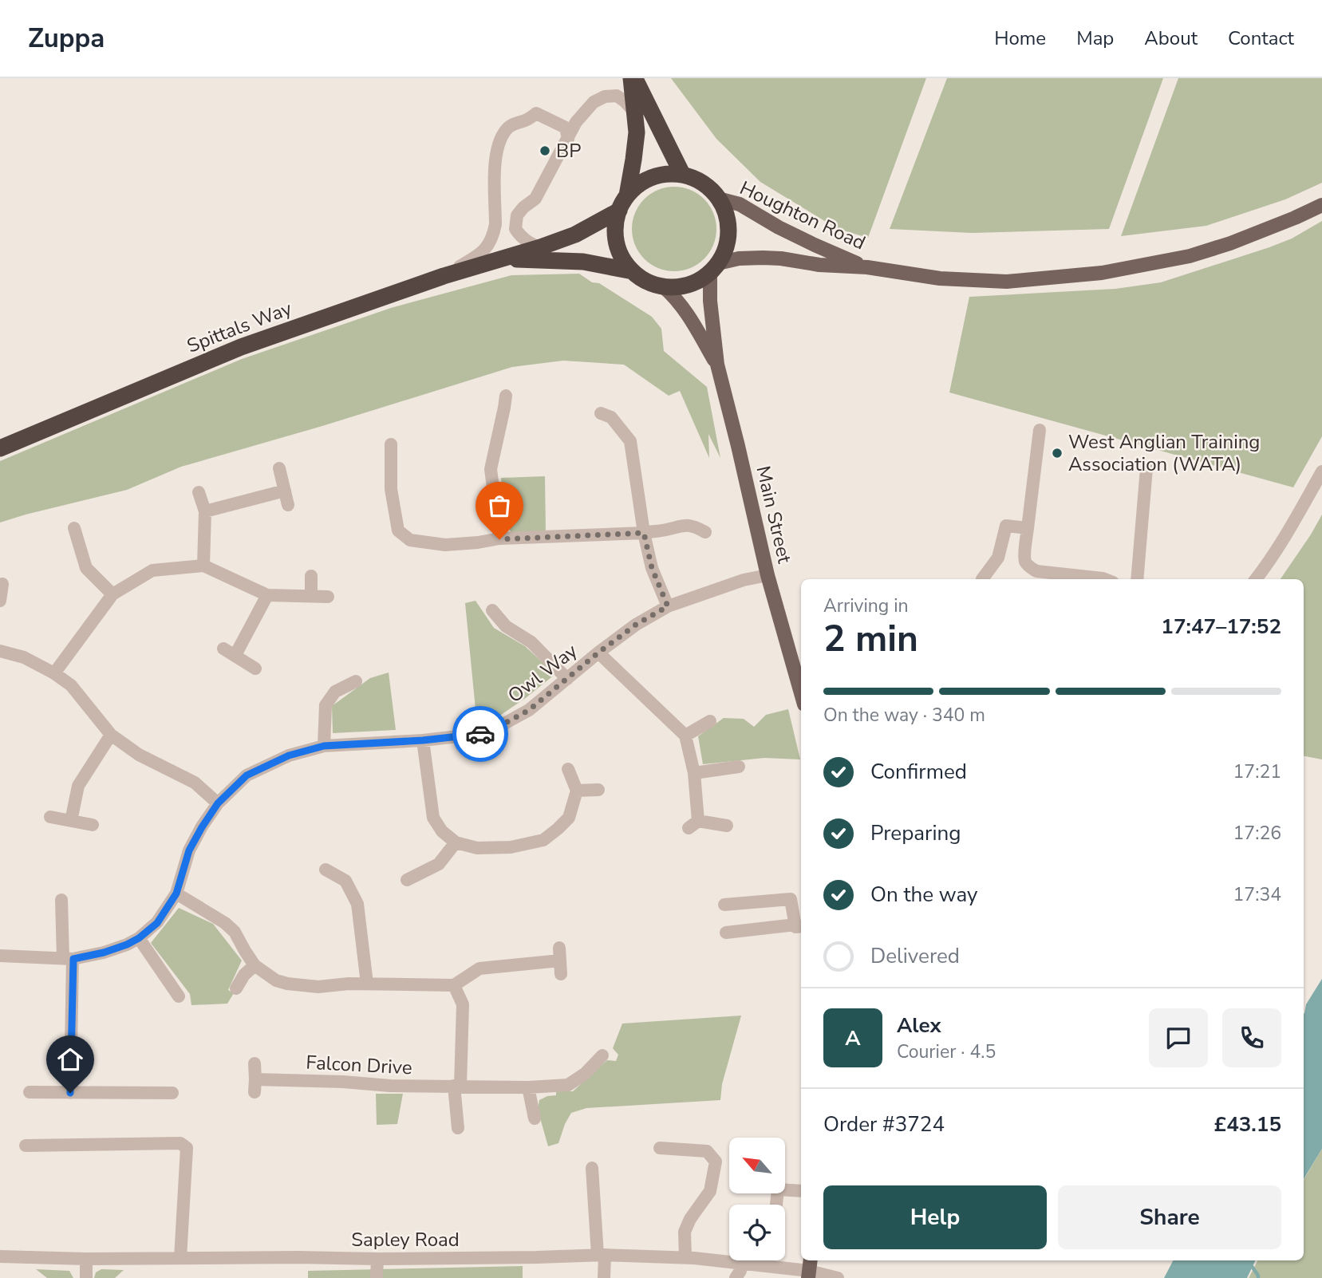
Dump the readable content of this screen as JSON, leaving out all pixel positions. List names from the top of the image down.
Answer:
{
  "streets": {
    "highway": ["Spittals Way"],
    "main road": ["Houghton Road", "Main Street"],
    "street": ["Owl Way", "Falcon Drive", "Sapley Road"]
  },
  "crossings": [
    ["Houghton Road", "Spittals Way"],
    ["Houghton Road", "Main Street"],
    ["Spittals Way", "Main Street"],
    ["Main Street", "Owl Way"]
  ],
  "places": ["BP", "West Anglian Training Association (WATA)"],
  "north": "top left",
  "page": {
    "header": "Zuppa",
    "nav": [
      "Home",
      "Map",
      "About",
      "Contact"
    ],
    "heading": ["2 min", "Arriving in", "17:47–17:52"],
    "panel": [
      "Alex",
      "Courier · 4.5",
      "Order #3724",
      "£43.15"
    ],
    "bar": "On the way · 340 m",
    "list": [
      ["Confirmed", "17:21"],
      ["Preparing", "17:26"],
      ["On the way", "17:34"],
      "Delivered"
    ],
    "round": "A",
    "buttons": ["Help", "Share"]
  }
}
